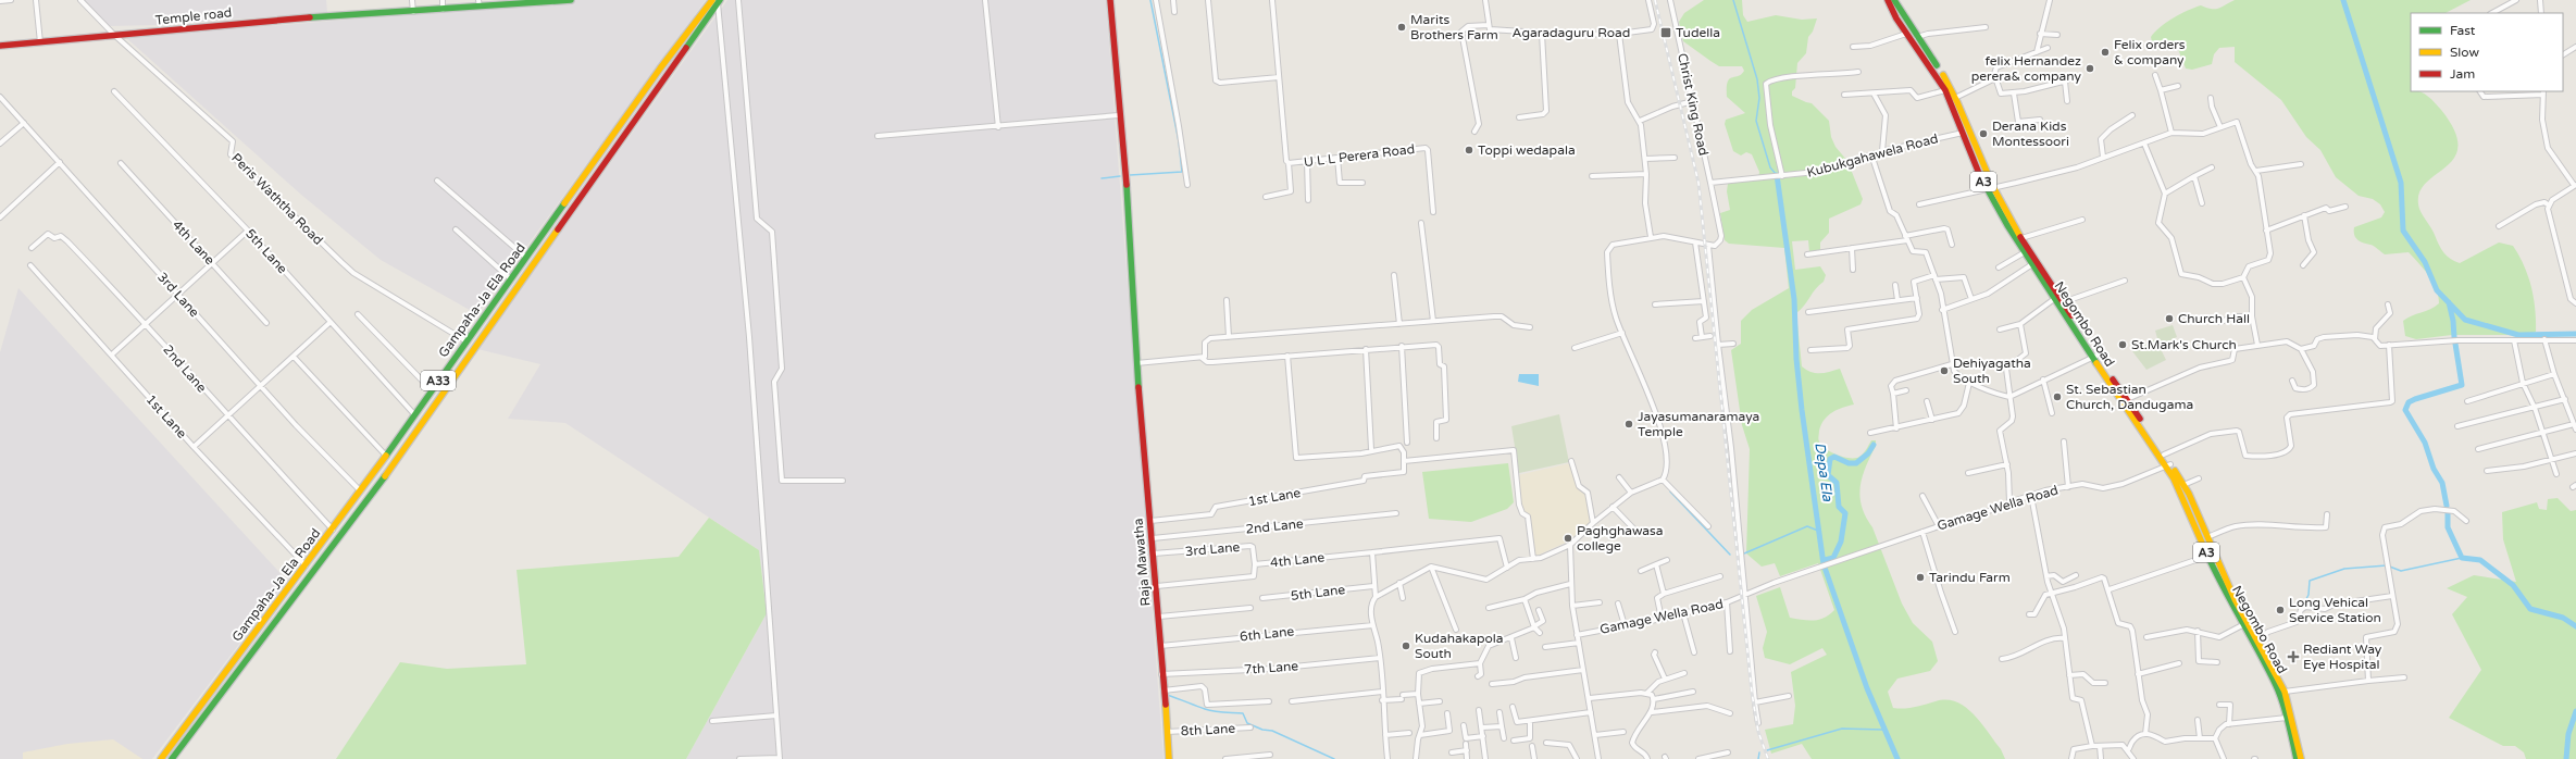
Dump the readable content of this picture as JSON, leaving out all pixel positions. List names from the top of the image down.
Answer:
{
  "streets": {
    "main road": [
      "Temple road",
      "A3",
      "Gampaha-Ja Ela Road",
      "Negombo Road",
      "A33",
      "Raja Mawatha"
    ],
    "street": [
      "Agaradaguru Road",
      "Christ King Road",
      "U L L Perera Road",
      "Kubukgahawela Road",
      "Peris Waththa Road",
      "4th Lane",
      "5th Lane",
      "3rd Lane",
      "2nd Lane",
      "1st Lane",
      "Gamage Wella Road",
      "6th Lane",
      "7th Lane",
      "8th Lane"
    ]
  },
  "crossings": [
    ["Temple road", "Peris Waththa Road"],
    ["Christ King Road", "Kubukgahawela Road"],
    ["Kubukgahawela Road", "Negombo Road"],
    ["Peris Waththa Road", "Gampaha-Ja Ela Road"],
    ["4th Lane", "3rd Lane"],
    ["4th Lane", "Raja Mawatha"],
    ["5th Lane", "Gampaha-Ja Ela Road"],
    ["3rd Lane", "Gampaha-Ja Ela Road"],
    ["3rd Lane", "Raja Mawatha"],
    ["Gampaha-Ja Ela Road", "2nd Lane"],
    ["Gampaha-Ja Ela Road", "1st Lane"],
    ["Negombo Road", "Gamage Wella Road"],
    ["2nd Lane", "Raja Mawatha"],
    ["1st Lane", "Raja Mawatha"],
    ["Raja Mawatha", "6th Lane"],
    ["Raja Mawatha", "7th Lane"],
    ["Raja Mawatha", "8th Lane"]
  ],
  "water": ["Depa Ela"],
  "places": {
    "other": [
      "Marits Brothers Farm",
      "Felix orders & company",
      "felix Hernandez perera& company",
      "Derana Kids Montessoori",
      "Toppi wedapala",
      "Church Hall",
      "St.Mark's Church",
      "Dehiyagatha South",
      "St. Sebastian Church, Dandugama",
      "Jayasumanaramaya Temple",
      "Paghghawasa college",
      "Tarindu Farm",
      "Long Vehical Service Station",
      "Kudahakapola South"
    ],
    "transit": ["Tudella"],
    "health": ["Rediant Way Eye Hospital"]
  },
  "legend": ["Fast", "Slow", "Jam"]
}
